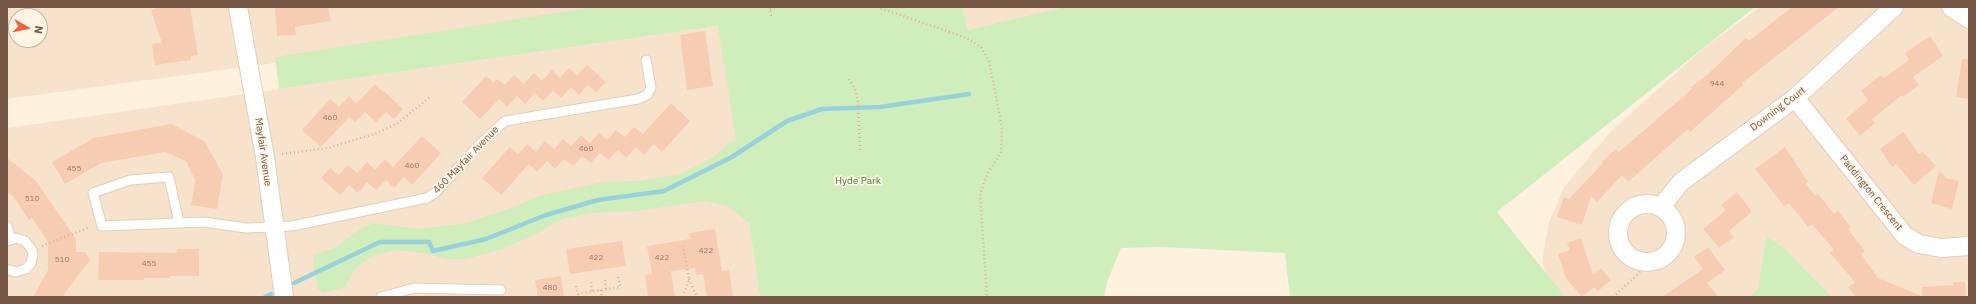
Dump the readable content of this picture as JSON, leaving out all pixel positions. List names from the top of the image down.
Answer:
{
  "streets": {
    "street": ["Downing Court", "Mayfair Avenue", "Paddington Crescent"],
    "lane": ["460 Mayfair Avenue"]
  },
  "crossings": [
    ["Downing Court", "Paddington Crescent"],
    ["Mayfair Avenue", "460 Mayfair Avenue"]
  ],
  "parks": ["Hyde Park"],
  "house_numbers": [
    "944",
    "460",
    "460",
    "460",
    "455",
    "510",
    "422",
    "422",
    "422",
    "510",
    "455",
    "480"
  ],
  "north": "right"
}
